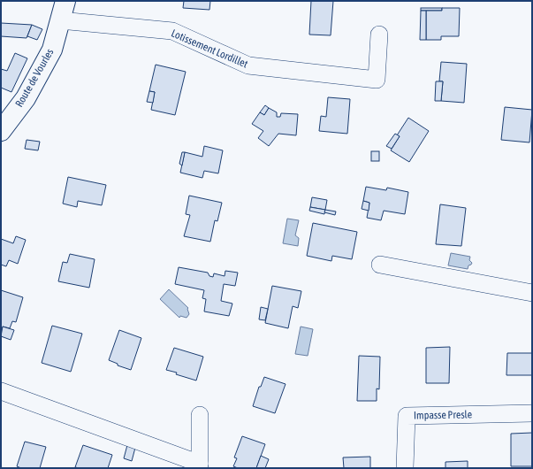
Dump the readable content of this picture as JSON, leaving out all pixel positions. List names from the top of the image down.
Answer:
{
  "streets": {
    "street": ["Lotissement Lordillet", "Route de Vourles", "Impasse Presle"]
  },
  "crossings": [
    ["Lotissement Lordillet", "Route de Vourles"]
  ]
}
